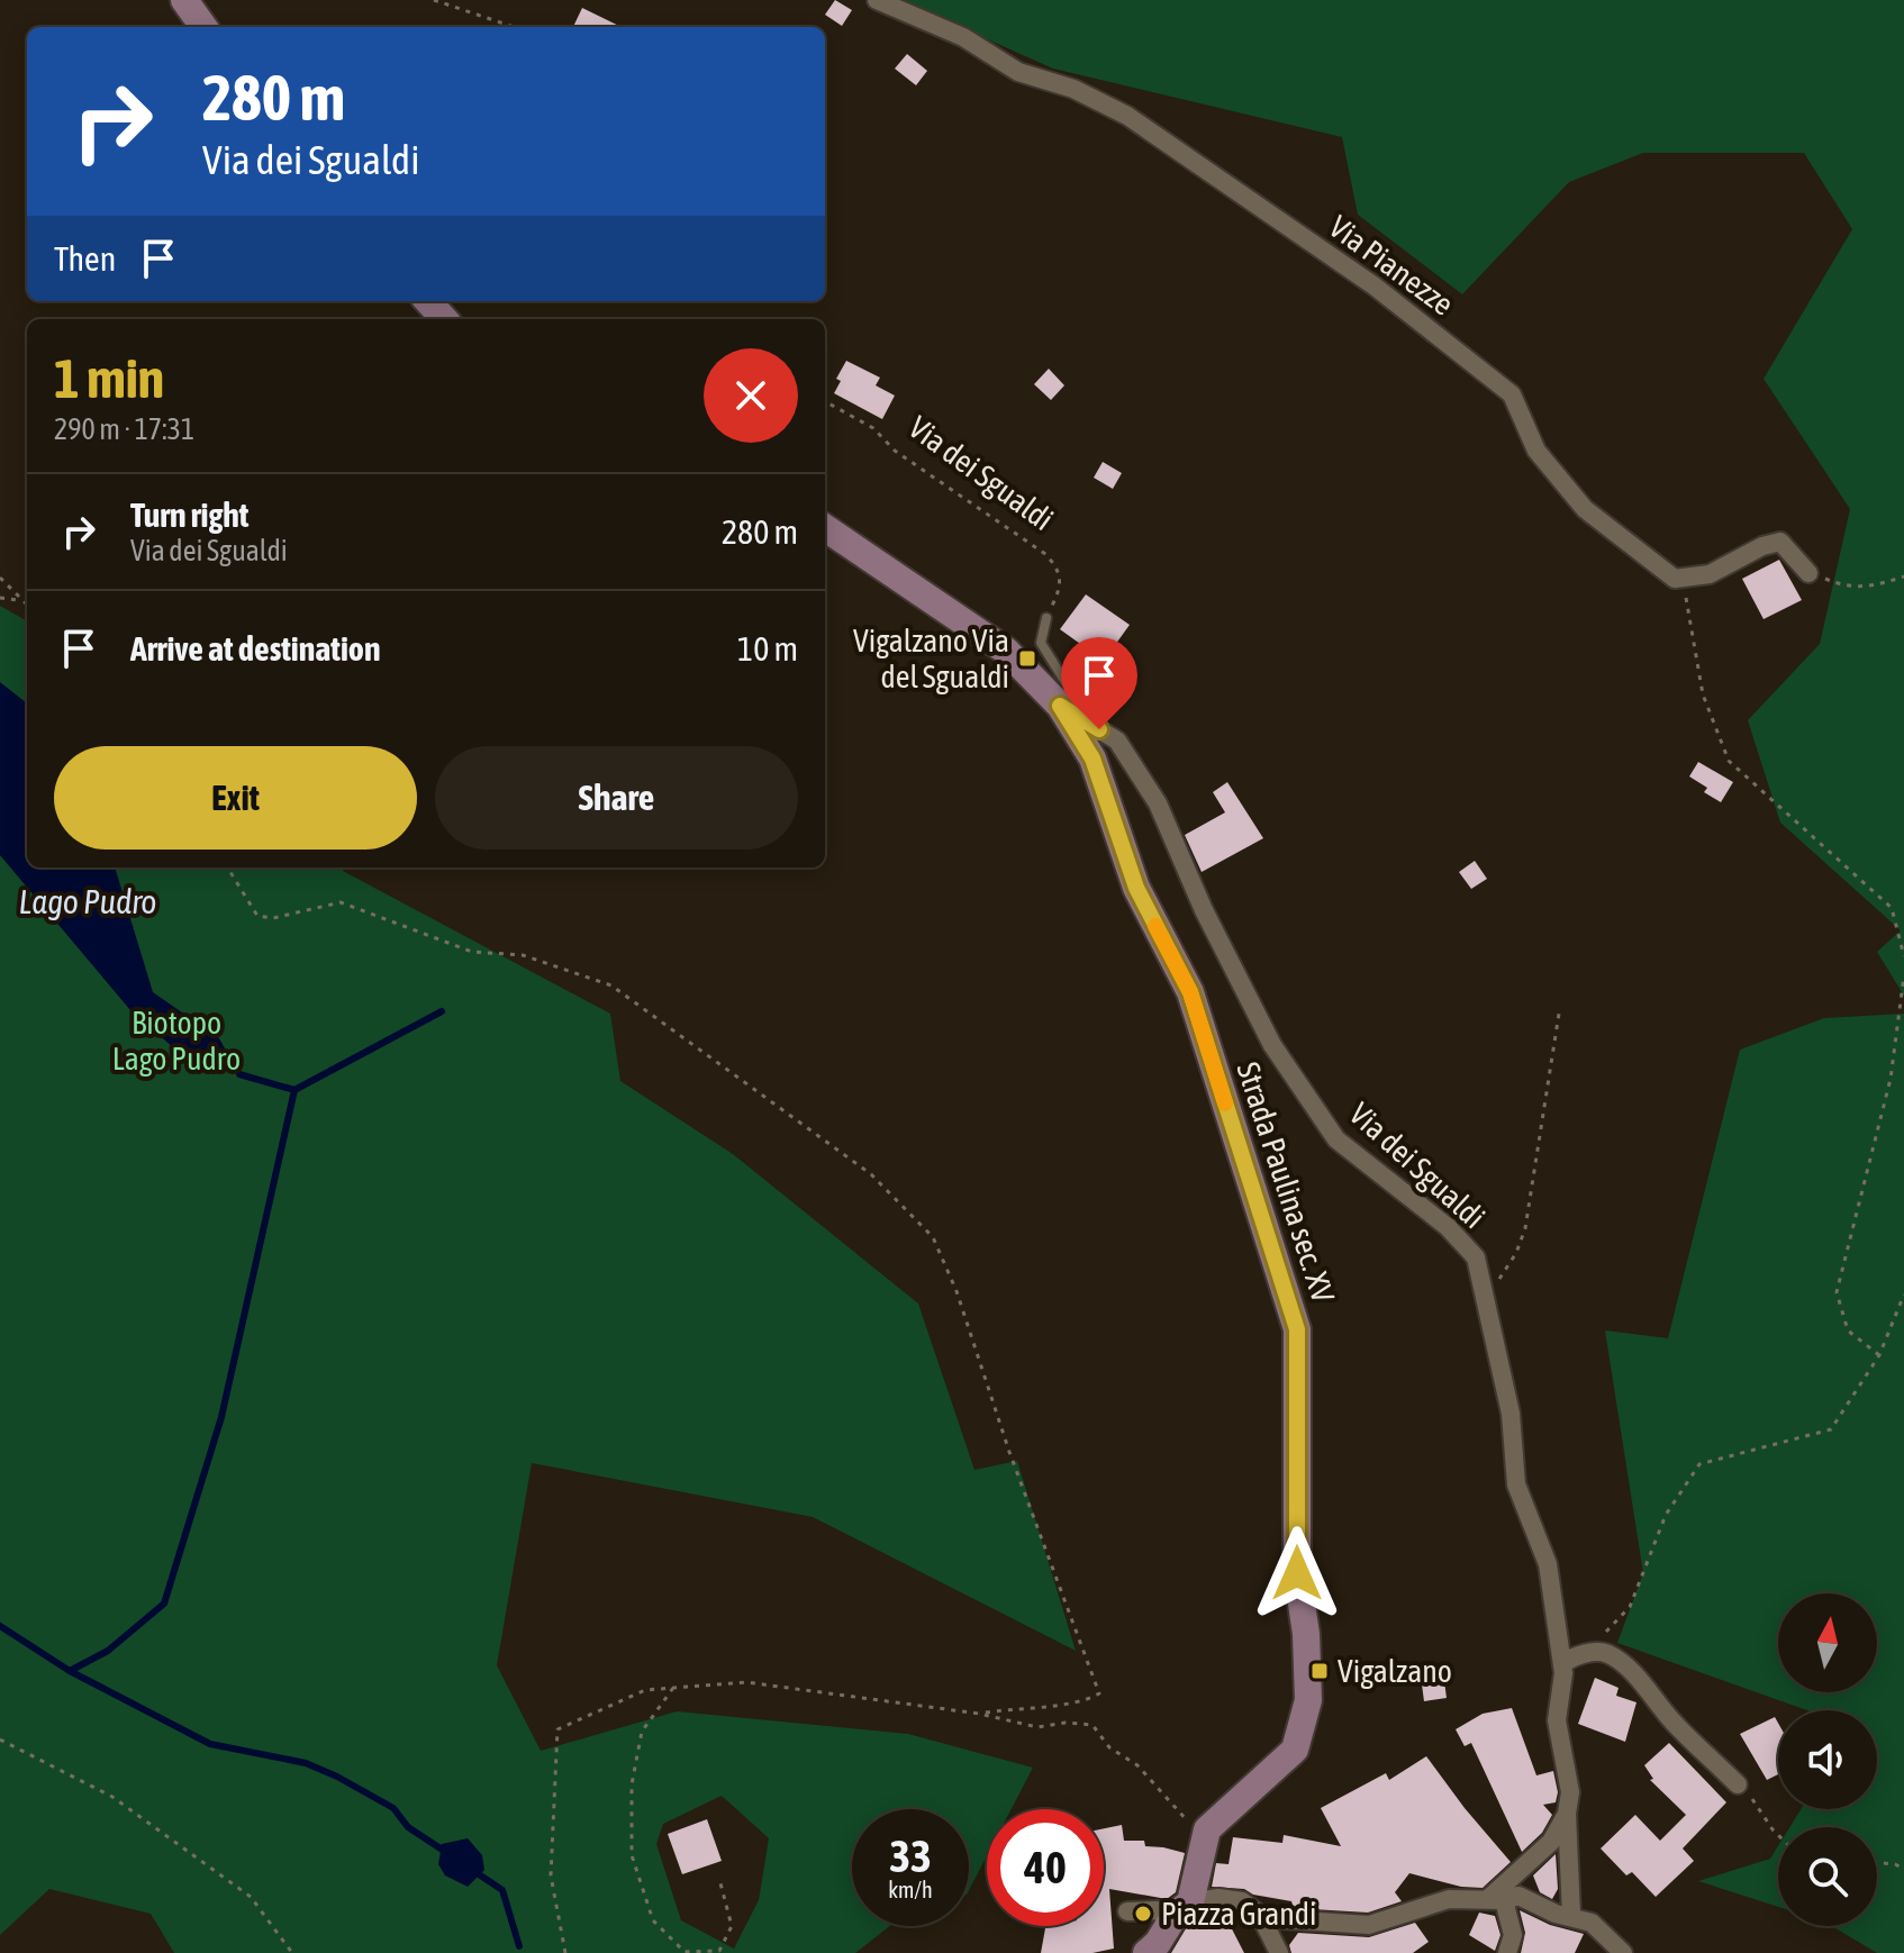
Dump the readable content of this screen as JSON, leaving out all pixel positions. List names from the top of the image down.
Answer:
{
  "streets": {
    "street": ["Via Pianezze", "Via dei Sgualdi", "Strada Paulina sec. XV"]
  },
  "crossings": [
    ["Via dei Sgualdi", "Strada Paulina sec. XV"]
  ],
  "water": ["Lago Pudro"],
  "parks": ["Biotopo Lago Pudro"],
  "places": {
    "transit": ["Vigalzano Via del Sgualdi", "Vigalzano"],
    "other": ["Piazza Grandi"]
  },
  "north": "top",
  "page": {
    "turn": ["280 m", "Via dei Sgualdi"],
    "then": "Then",
    "heading": ["1 min", "290 m · 17:31"],
    "list": [
      {
        "name": "Turn right",
        "note": "Via dei Sgualdi",
        "value": "280 m"
      },
      {
        "name": "Arrive at destination",
        "value": "10 m"
      }
    ],
    "buttons": ["Exit", "Share"],
    "speed": "33 km/h",
    "limit": "40"
  }
}
